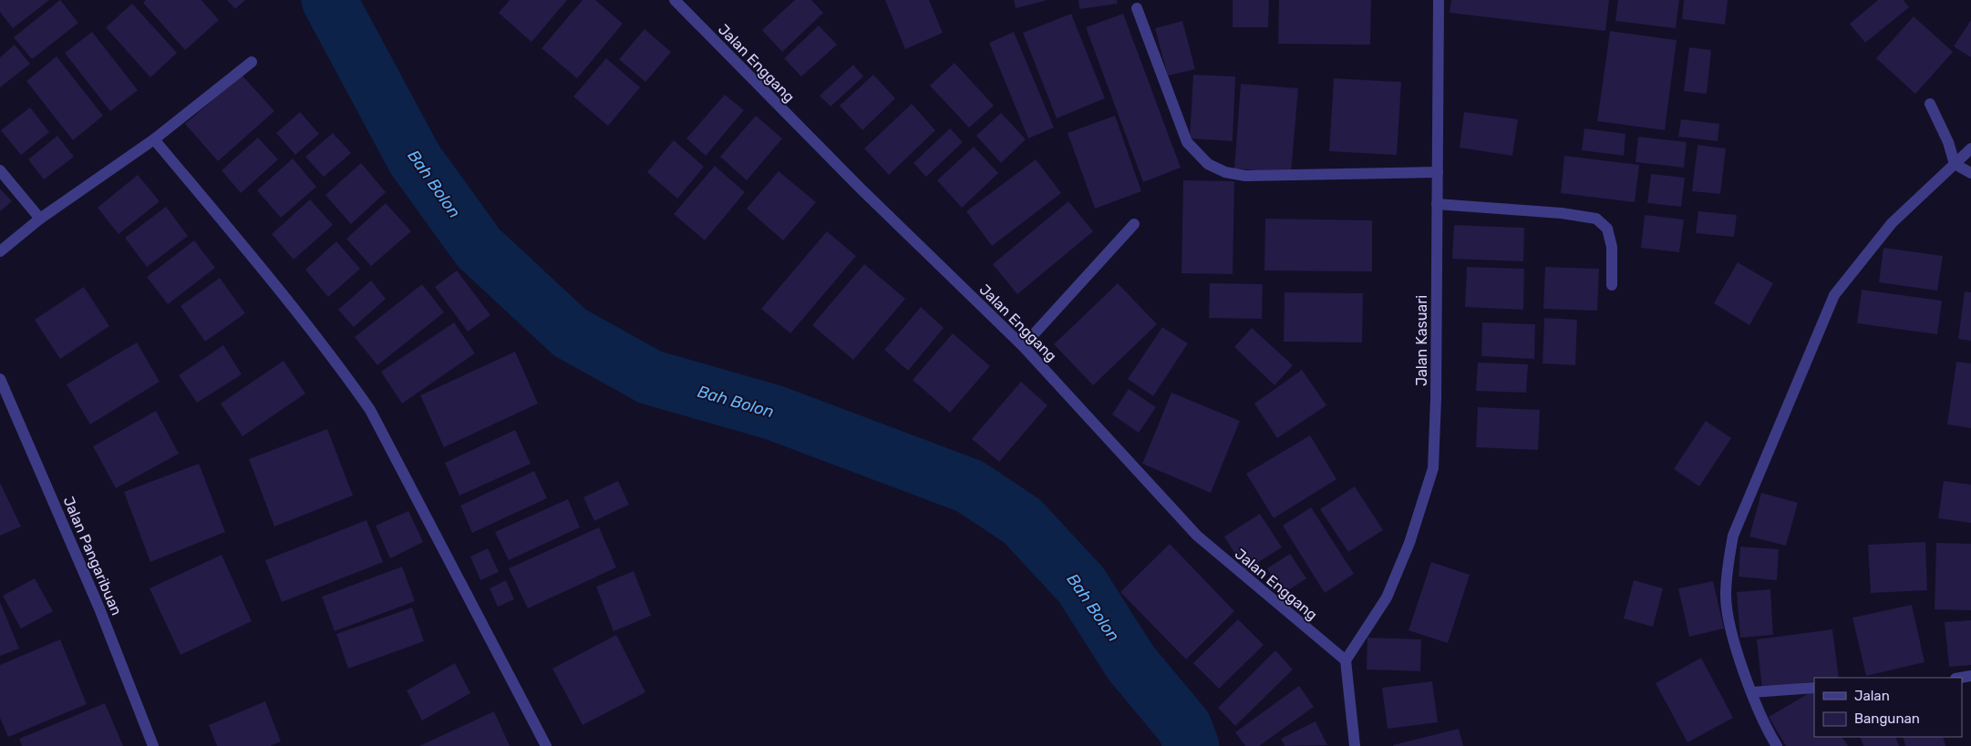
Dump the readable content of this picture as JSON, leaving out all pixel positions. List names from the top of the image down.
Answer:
{
  "streets": {
    "street": ["Jalan Enggang", "Jalan Kasuari", "Jalan Pangaribuan"]
  },
  "crossings": [
    ["Jalan Enggang", "Jalan Kasuari"]
  ],
  "water": ["Bah Bolon"],
  "legend": ["Jalan", "Bangunan"]
}
